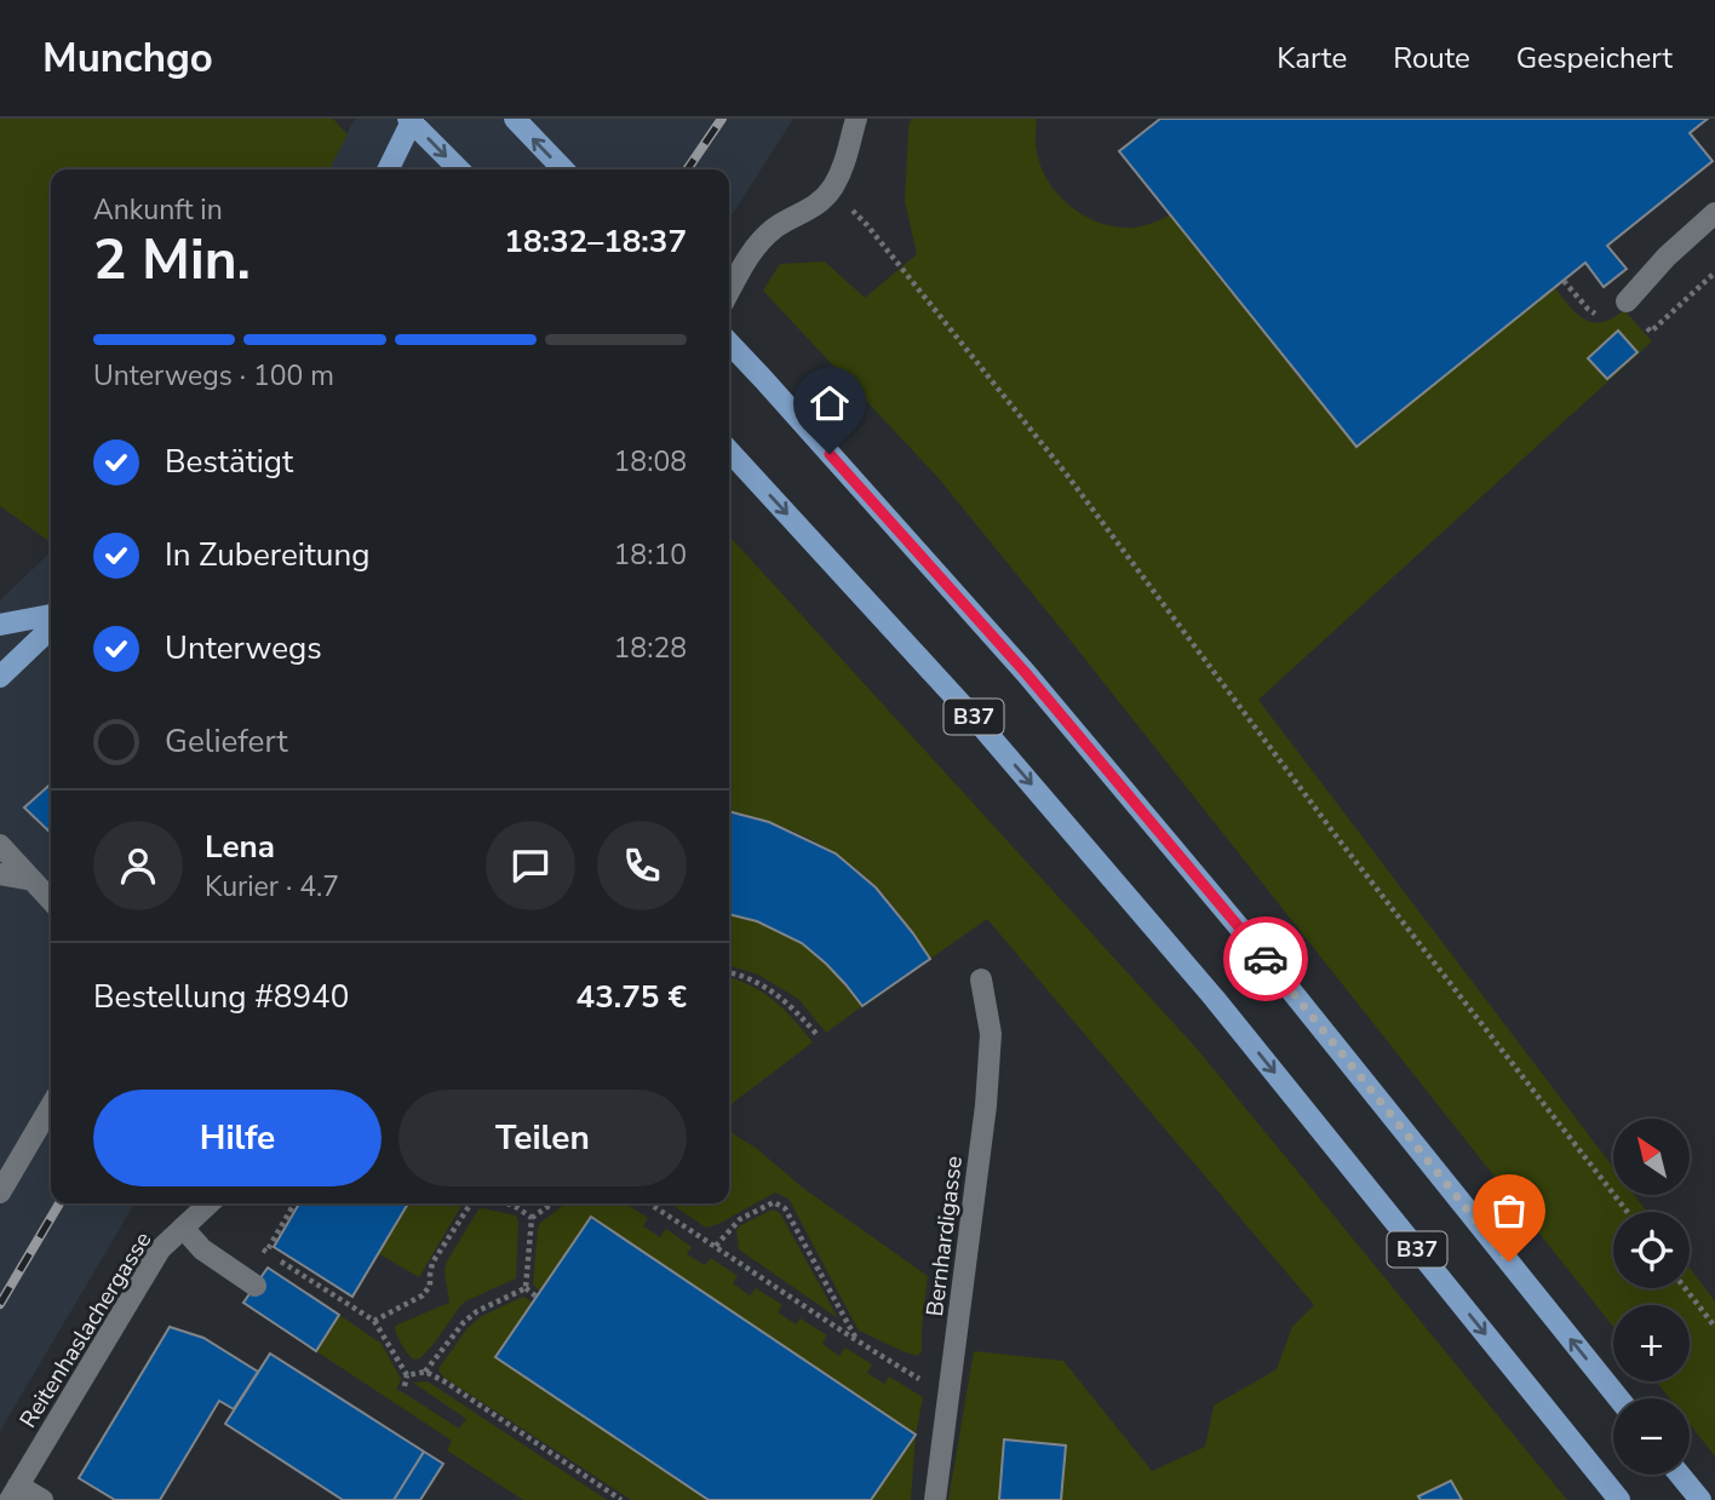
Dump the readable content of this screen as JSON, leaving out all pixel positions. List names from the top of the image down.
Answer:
{
  "streets": {
    "main road": ["B37"],
    "street": ["Bernhardigasse", "Reitenhaslachergasse"]
  },
  "north": "top left",
  "page": {
    "header": "Munchgo",
    "nav": ["Karte", "Route", "Gespeichert"],
    "heading": ["2 Min.", "Ankunft in", "18:32–18:37"],
    "panel": [
      "Lena",
      "Kurier · 4.7",
      "Bestellung #8940",
      "43.75 €"
    ],
    "bar": "Unterwegs · 100 m",
    "list": [
      ["Bestätigt", "18:08"],
      ["In Zubereitung", "18:10"],
      ["Unterwegs", "18:28"],
      "Geliefert"
    ],
    "buttons": ["Hilfe", "Teilen"],
    "map_buttons": ["+", "−"]
  }
}
